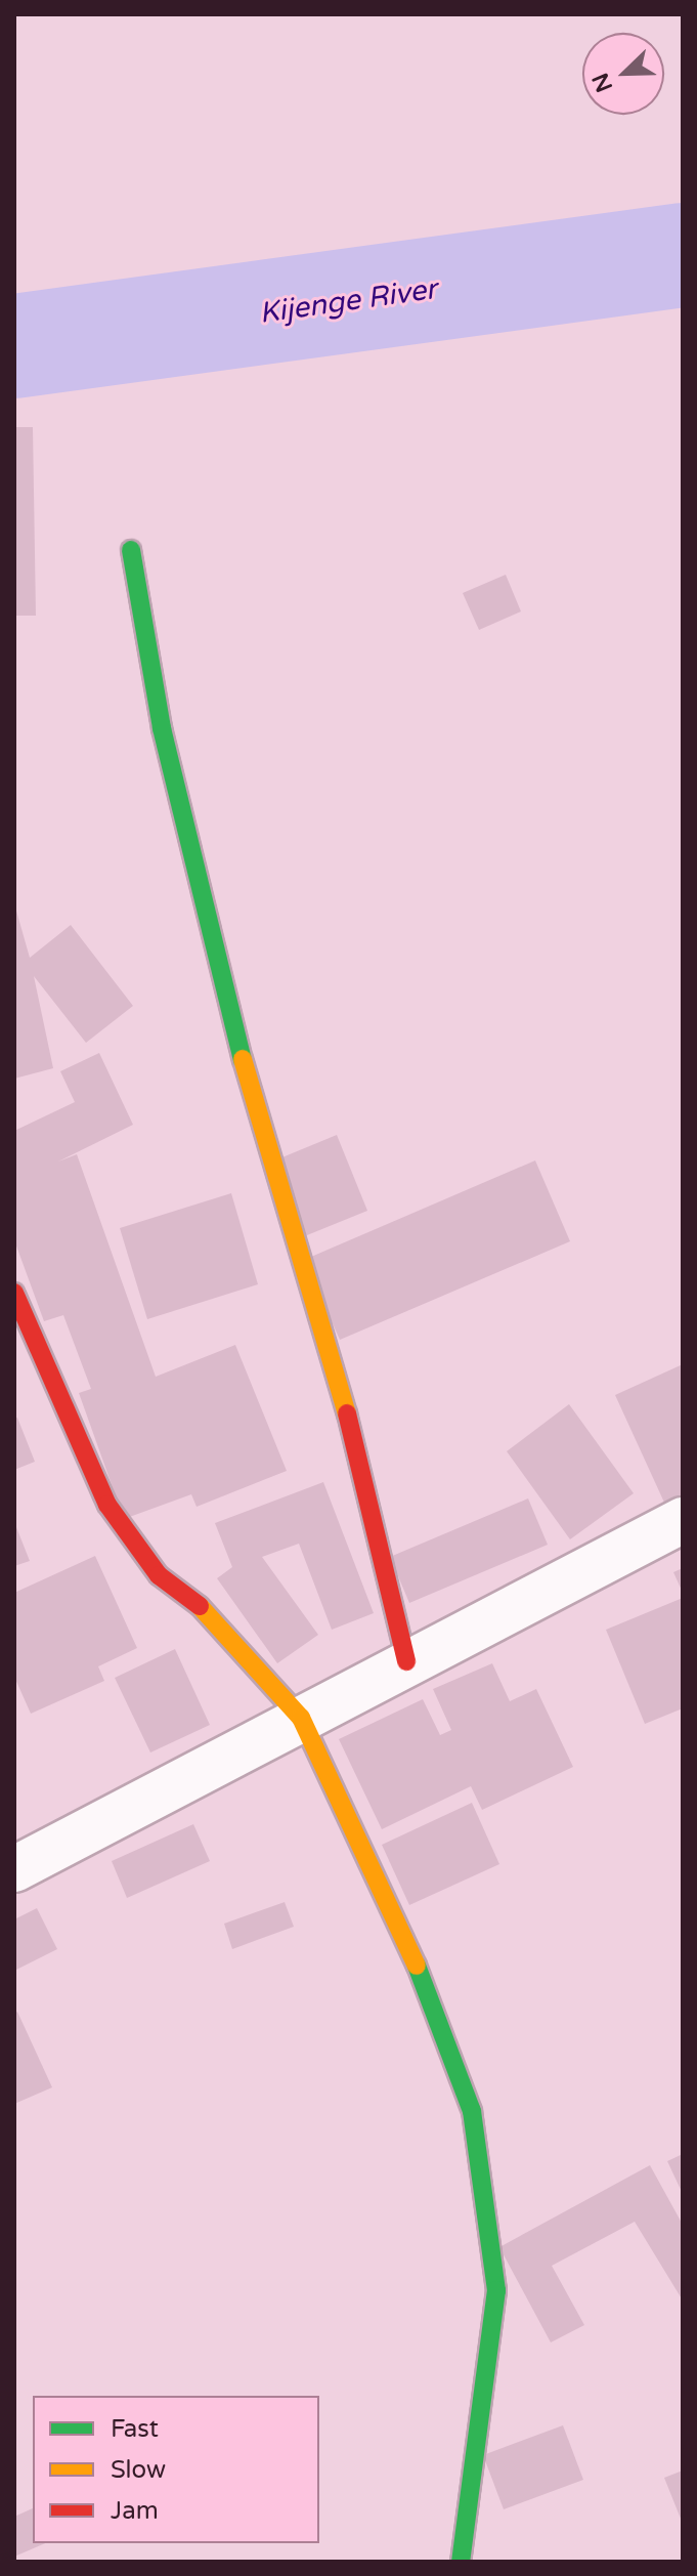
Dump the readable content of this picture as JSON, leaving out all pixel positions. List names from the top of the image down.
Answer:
{
  "water": ["Kijenge River"],
  "legend": ["Fast", "Slow", "Jam"],
  "north": "bottom left"
}
